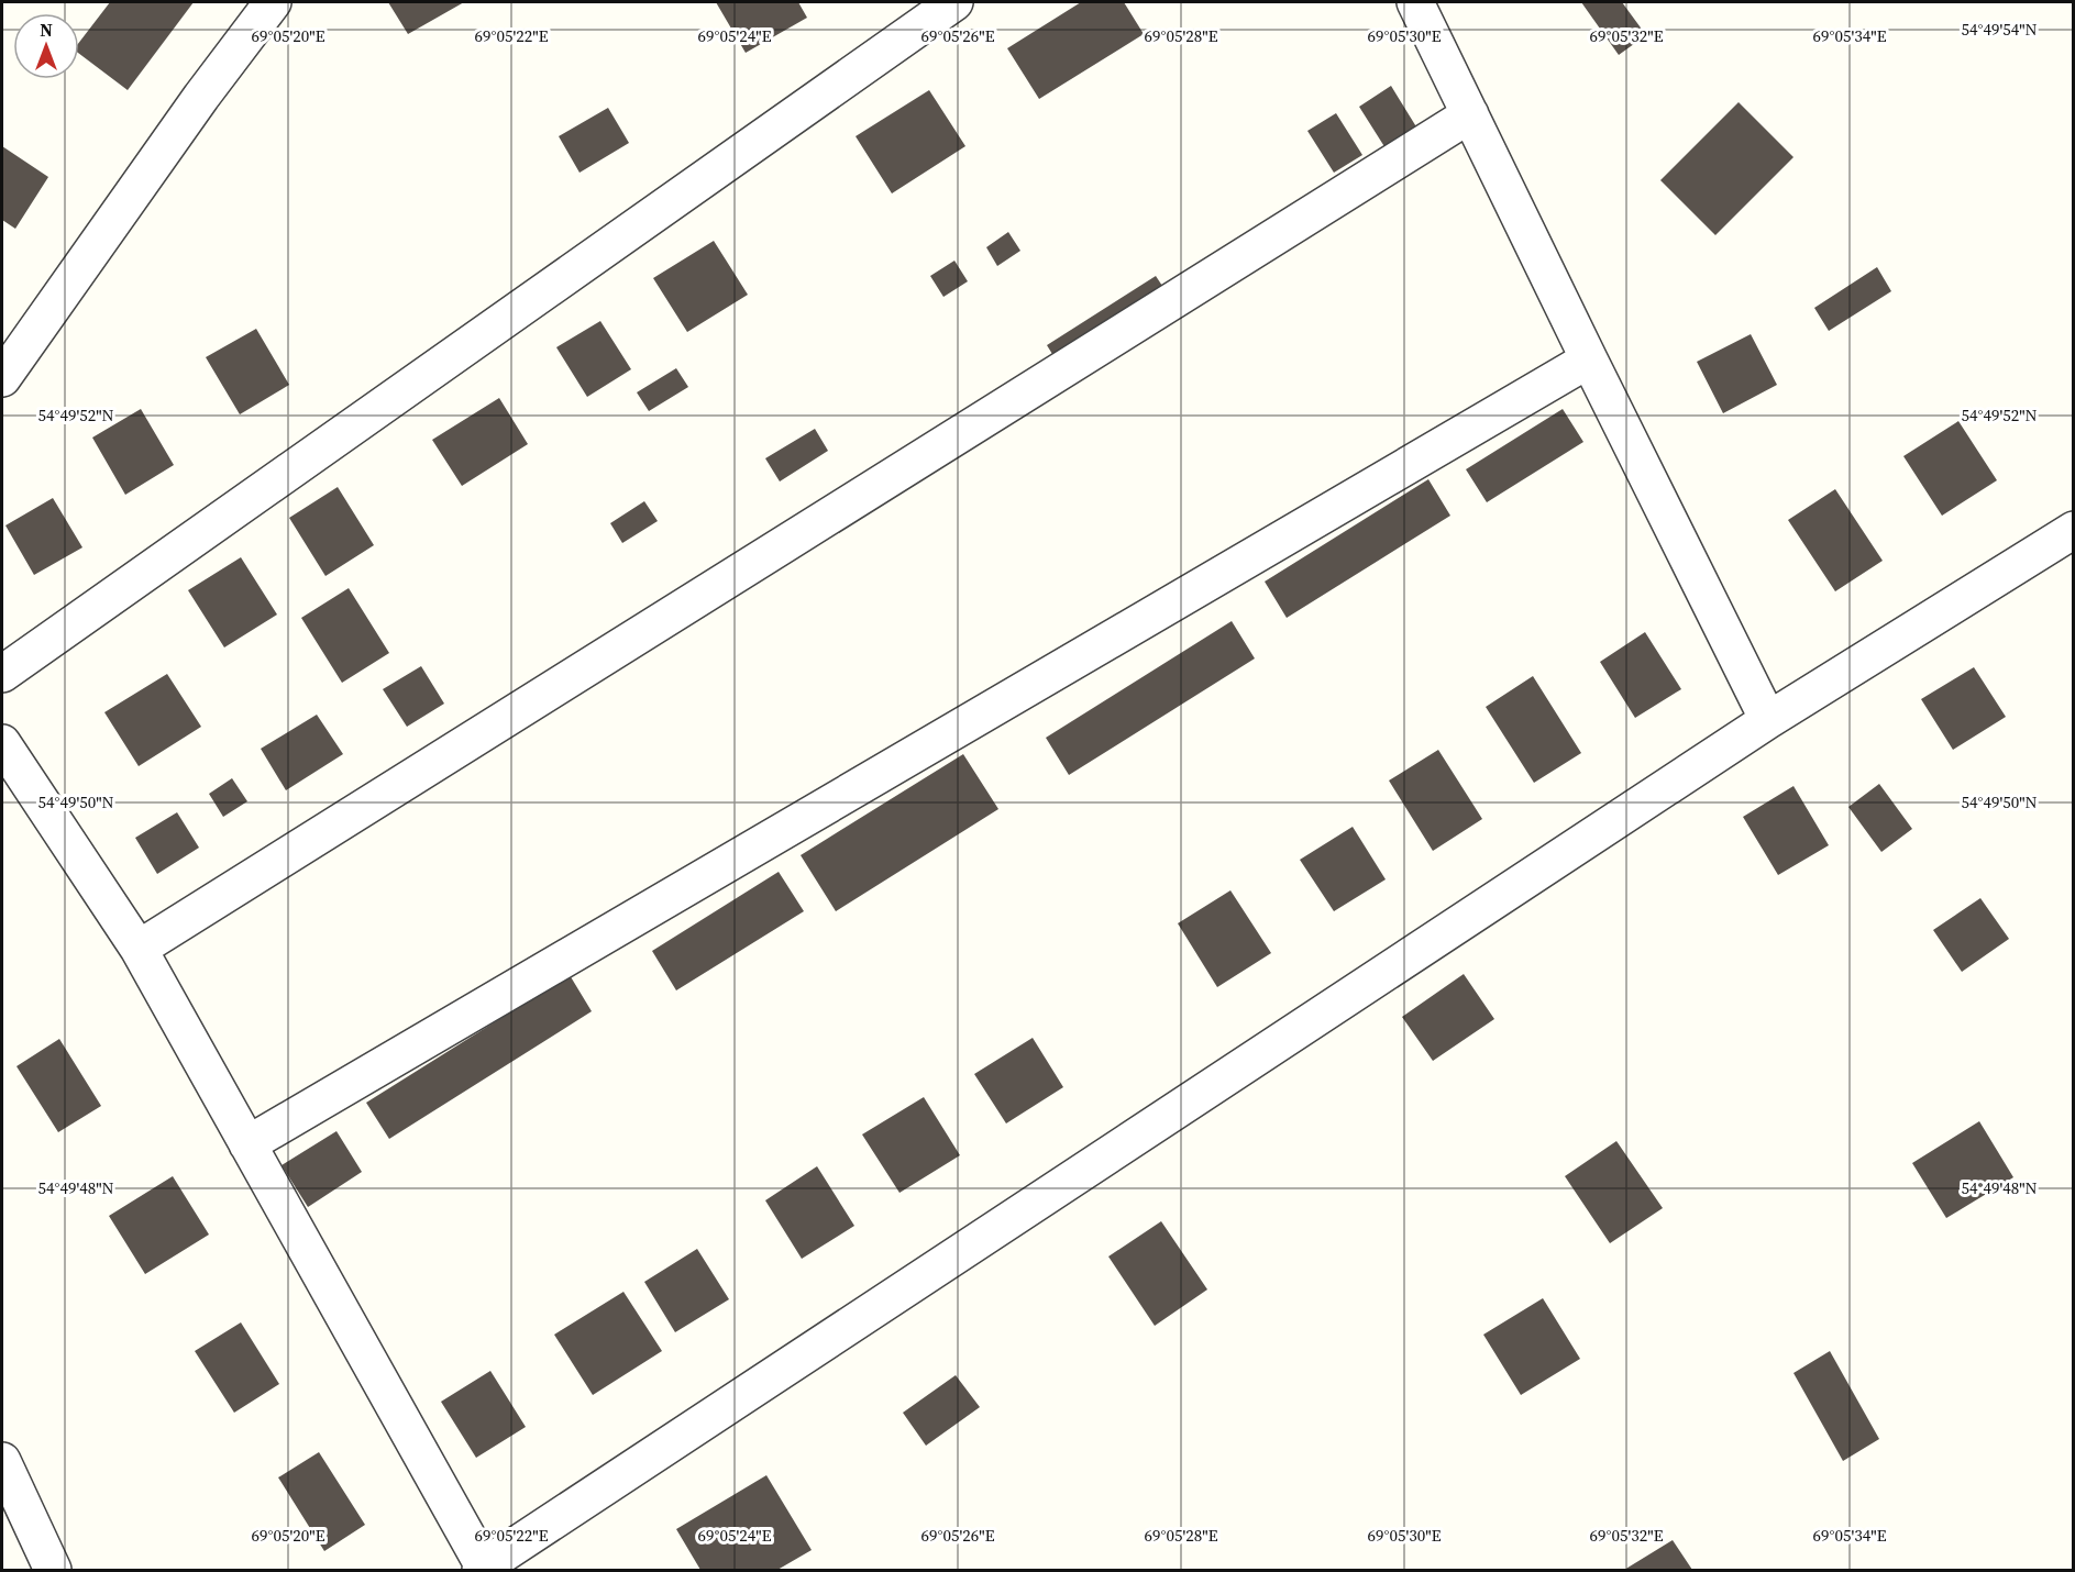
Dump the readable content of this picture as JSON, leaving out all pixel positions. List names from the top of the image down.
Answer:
{
  "north": "top",
  "coordinates": [
    "54°49'54\"N",
    "69°05'20\"E",
    "69°05'22\"E",
    "69°05'24\"E",
    "69°05'26\"E",
    "69°05'28\"E",
    "69°05'30\"E",
    "69°05'32\"E",
    "69°05'34\"E",
    "54°49'52\"N",
    "54°49'50\"N",
    "54°49'48\"N"
  ]
}
